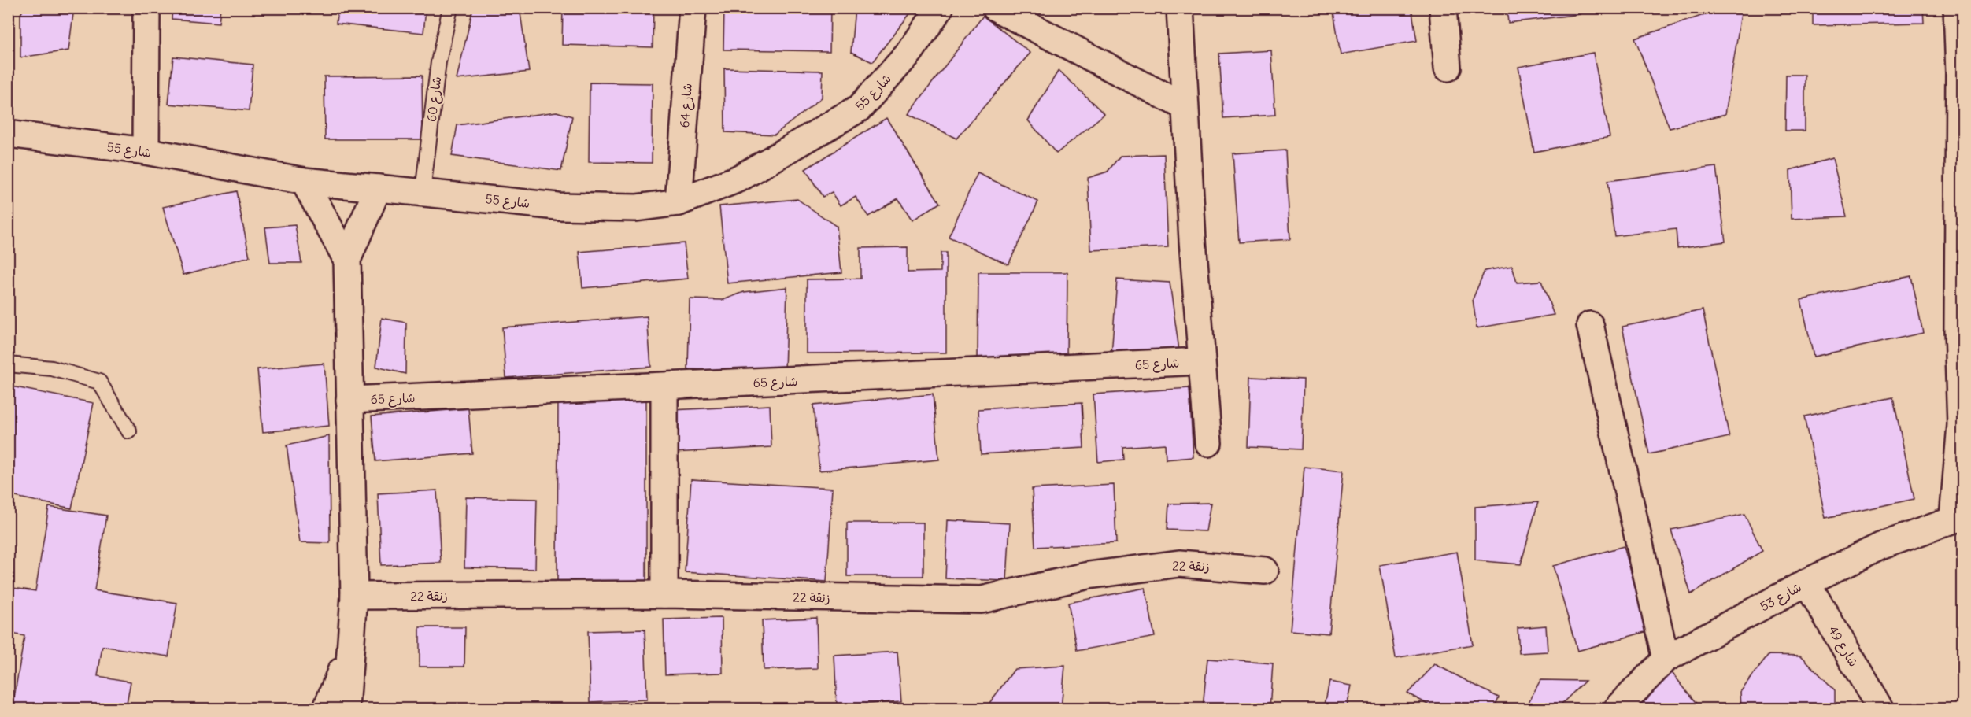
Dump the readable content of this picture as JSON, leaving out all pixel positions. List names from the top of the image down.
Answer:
{
  "streets": {
    "street": [
      "شارع 55",
      "شارع 64",
      "شارع 65",
      "زنقة 22",
      "شارع 53",
      "شارع 49"
    ],
    "lane": ["شارع 60"]
  },
  "crossings": [
    ["شارع 55", "شارع 60"],
    ["شارع 55", "شارع 64"],
    ["شارع 53", "شارع 49"]
  ]
}
